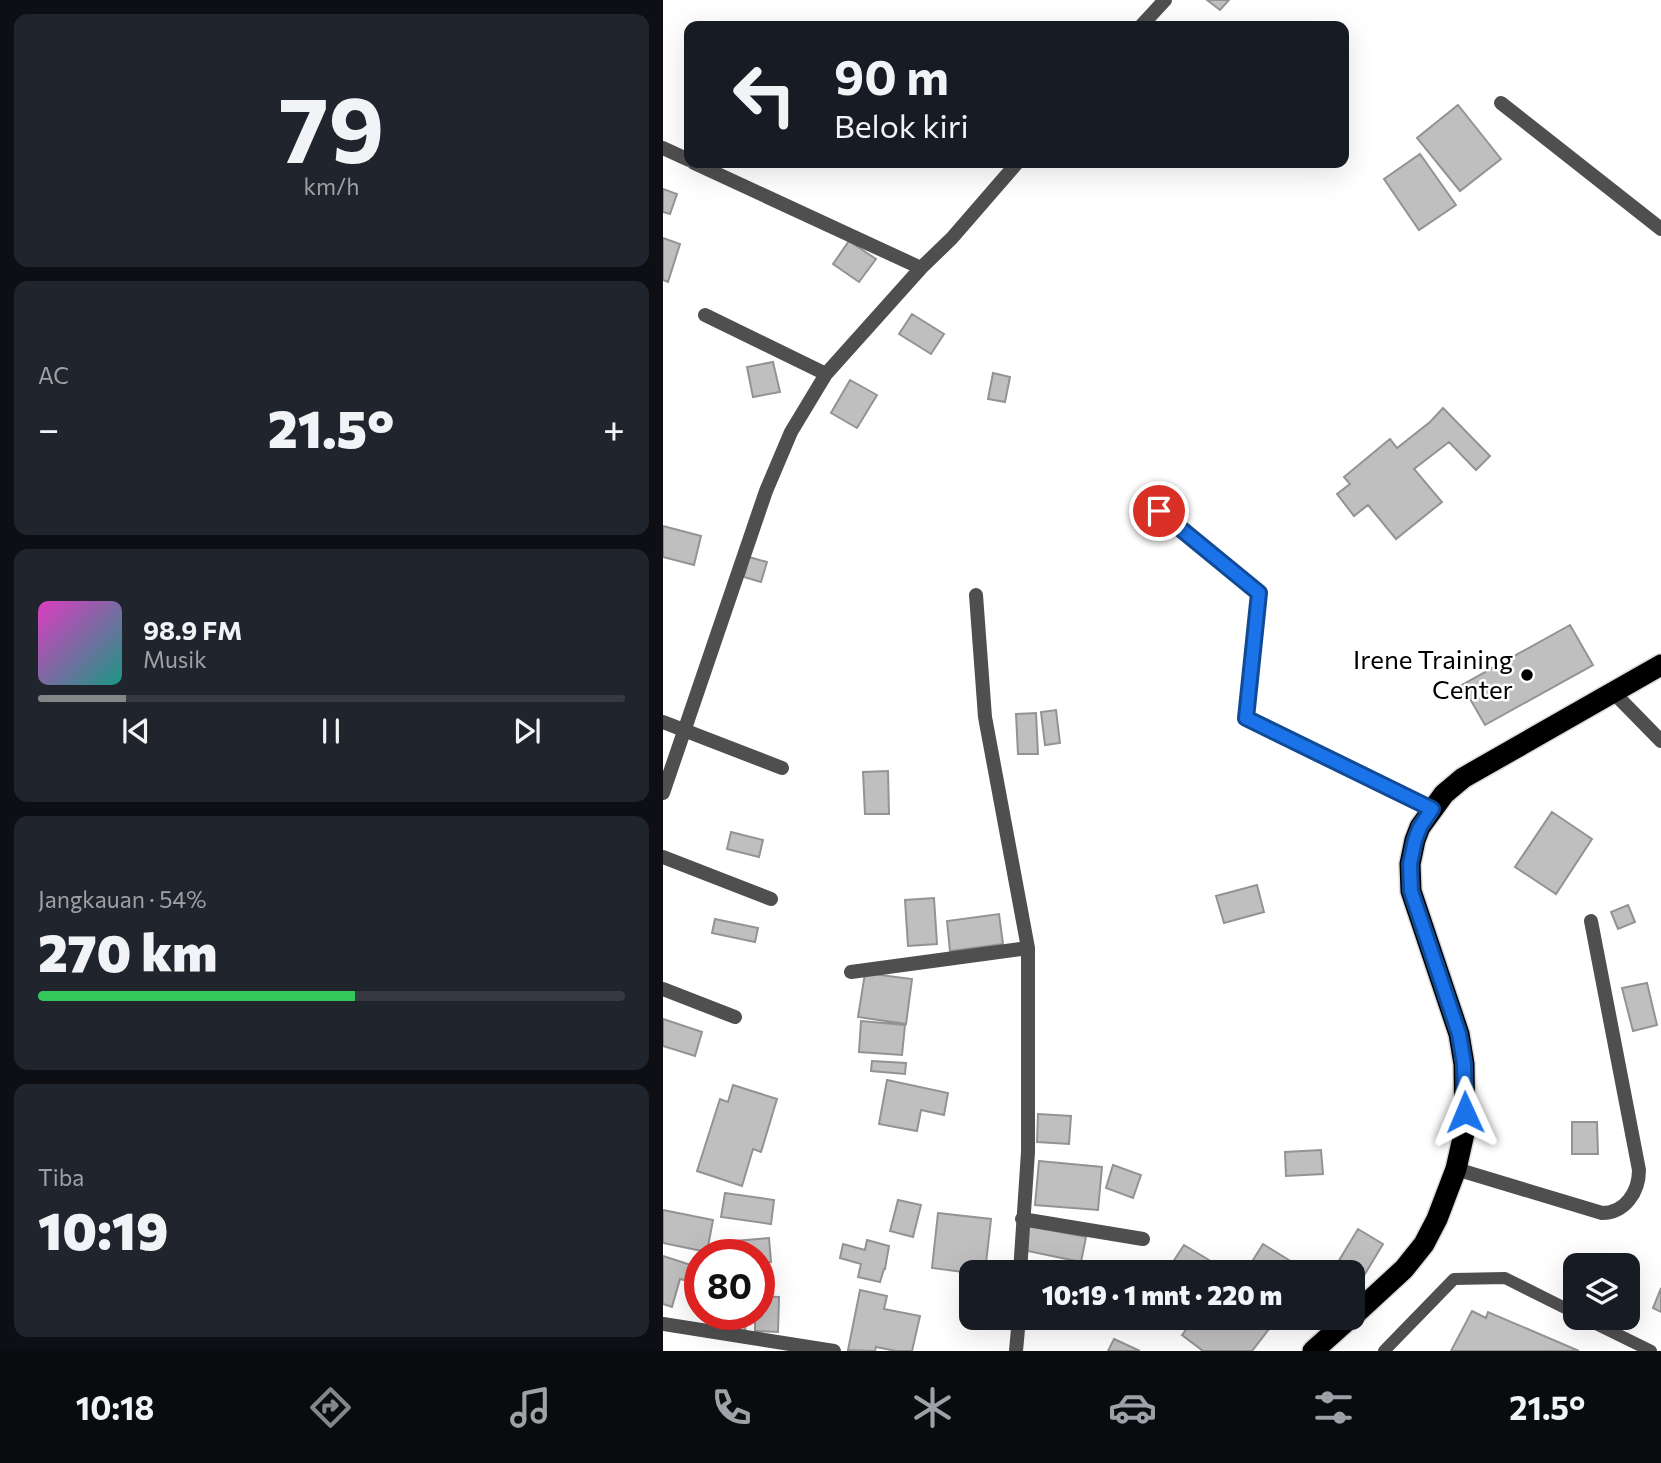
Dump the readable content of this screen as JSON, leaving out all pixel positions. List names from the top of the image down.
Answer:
{
  "places": ["Irene Training Center"],
  "page": {
    "tile": [
      ["79", "km/h"],
      "AC",
      ["Jangkauan · 54%", "270 km"],
      ["Tiba", "10:19"]
    ],
    "turn": ["90 m", "Belok kiri"],
    "heat": ["−", "21.5°", "+"],
    "song": ["98.9 FM", "Musik"],
    "limit": "80",
    "trip": "10:19 · 1 mnt · 220 m",
    "tabs": ["10:18", "21.5°"]
  }
}
